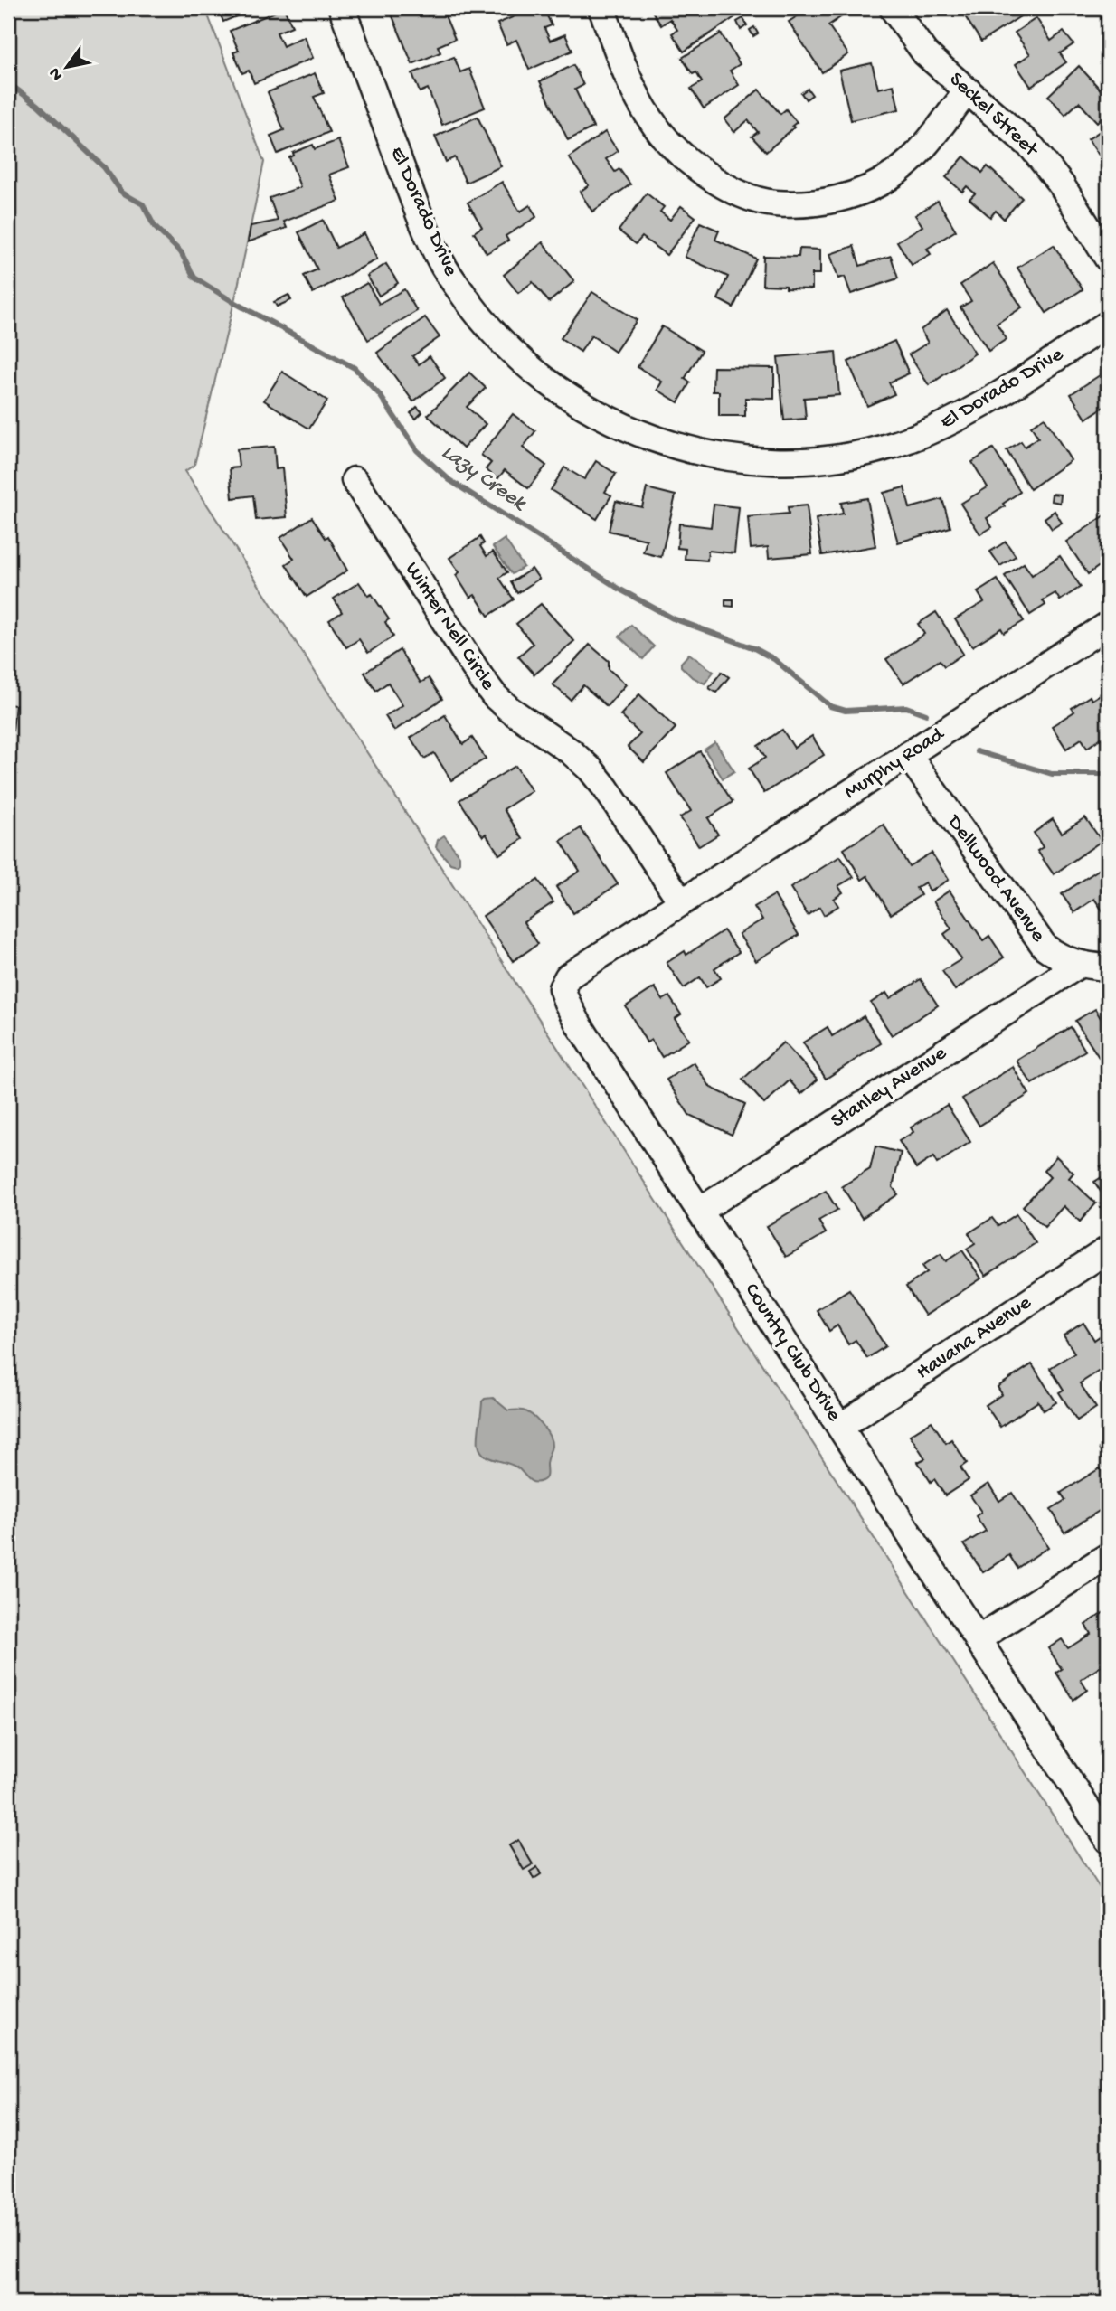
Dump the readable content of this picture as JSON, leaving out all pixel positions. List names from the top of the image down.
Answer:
{
  "streets": {
    "street": [
      "Seckel Street",
      "El Dorado Drive",
      "Winter Nell Circle",
      "Murphy Road",
      "Dellwood Avenue",
      "Stanley Avenue",
      "Havana Avenue",
      "Country Club Drive"
    ]
  },
  "crossings": [
    ["Winter Nell Circle", "Murphy Road"],
    ["Winter Nell Circle", "Country Club Drive"],
    ["Murphy Road", "Dellwood Avenue"],
    ["Murphy Road", "Country Club Drive"],
    ["Dellwood Avenue", "Stanley Avenue"],
    ["Stanley Avenue", "Country Club Drive"],
    ["Havana Avenue", "Country Club Drive"]
  ],
  "water": ["Lazy Creek"],
  "north": "bottom left"
}
